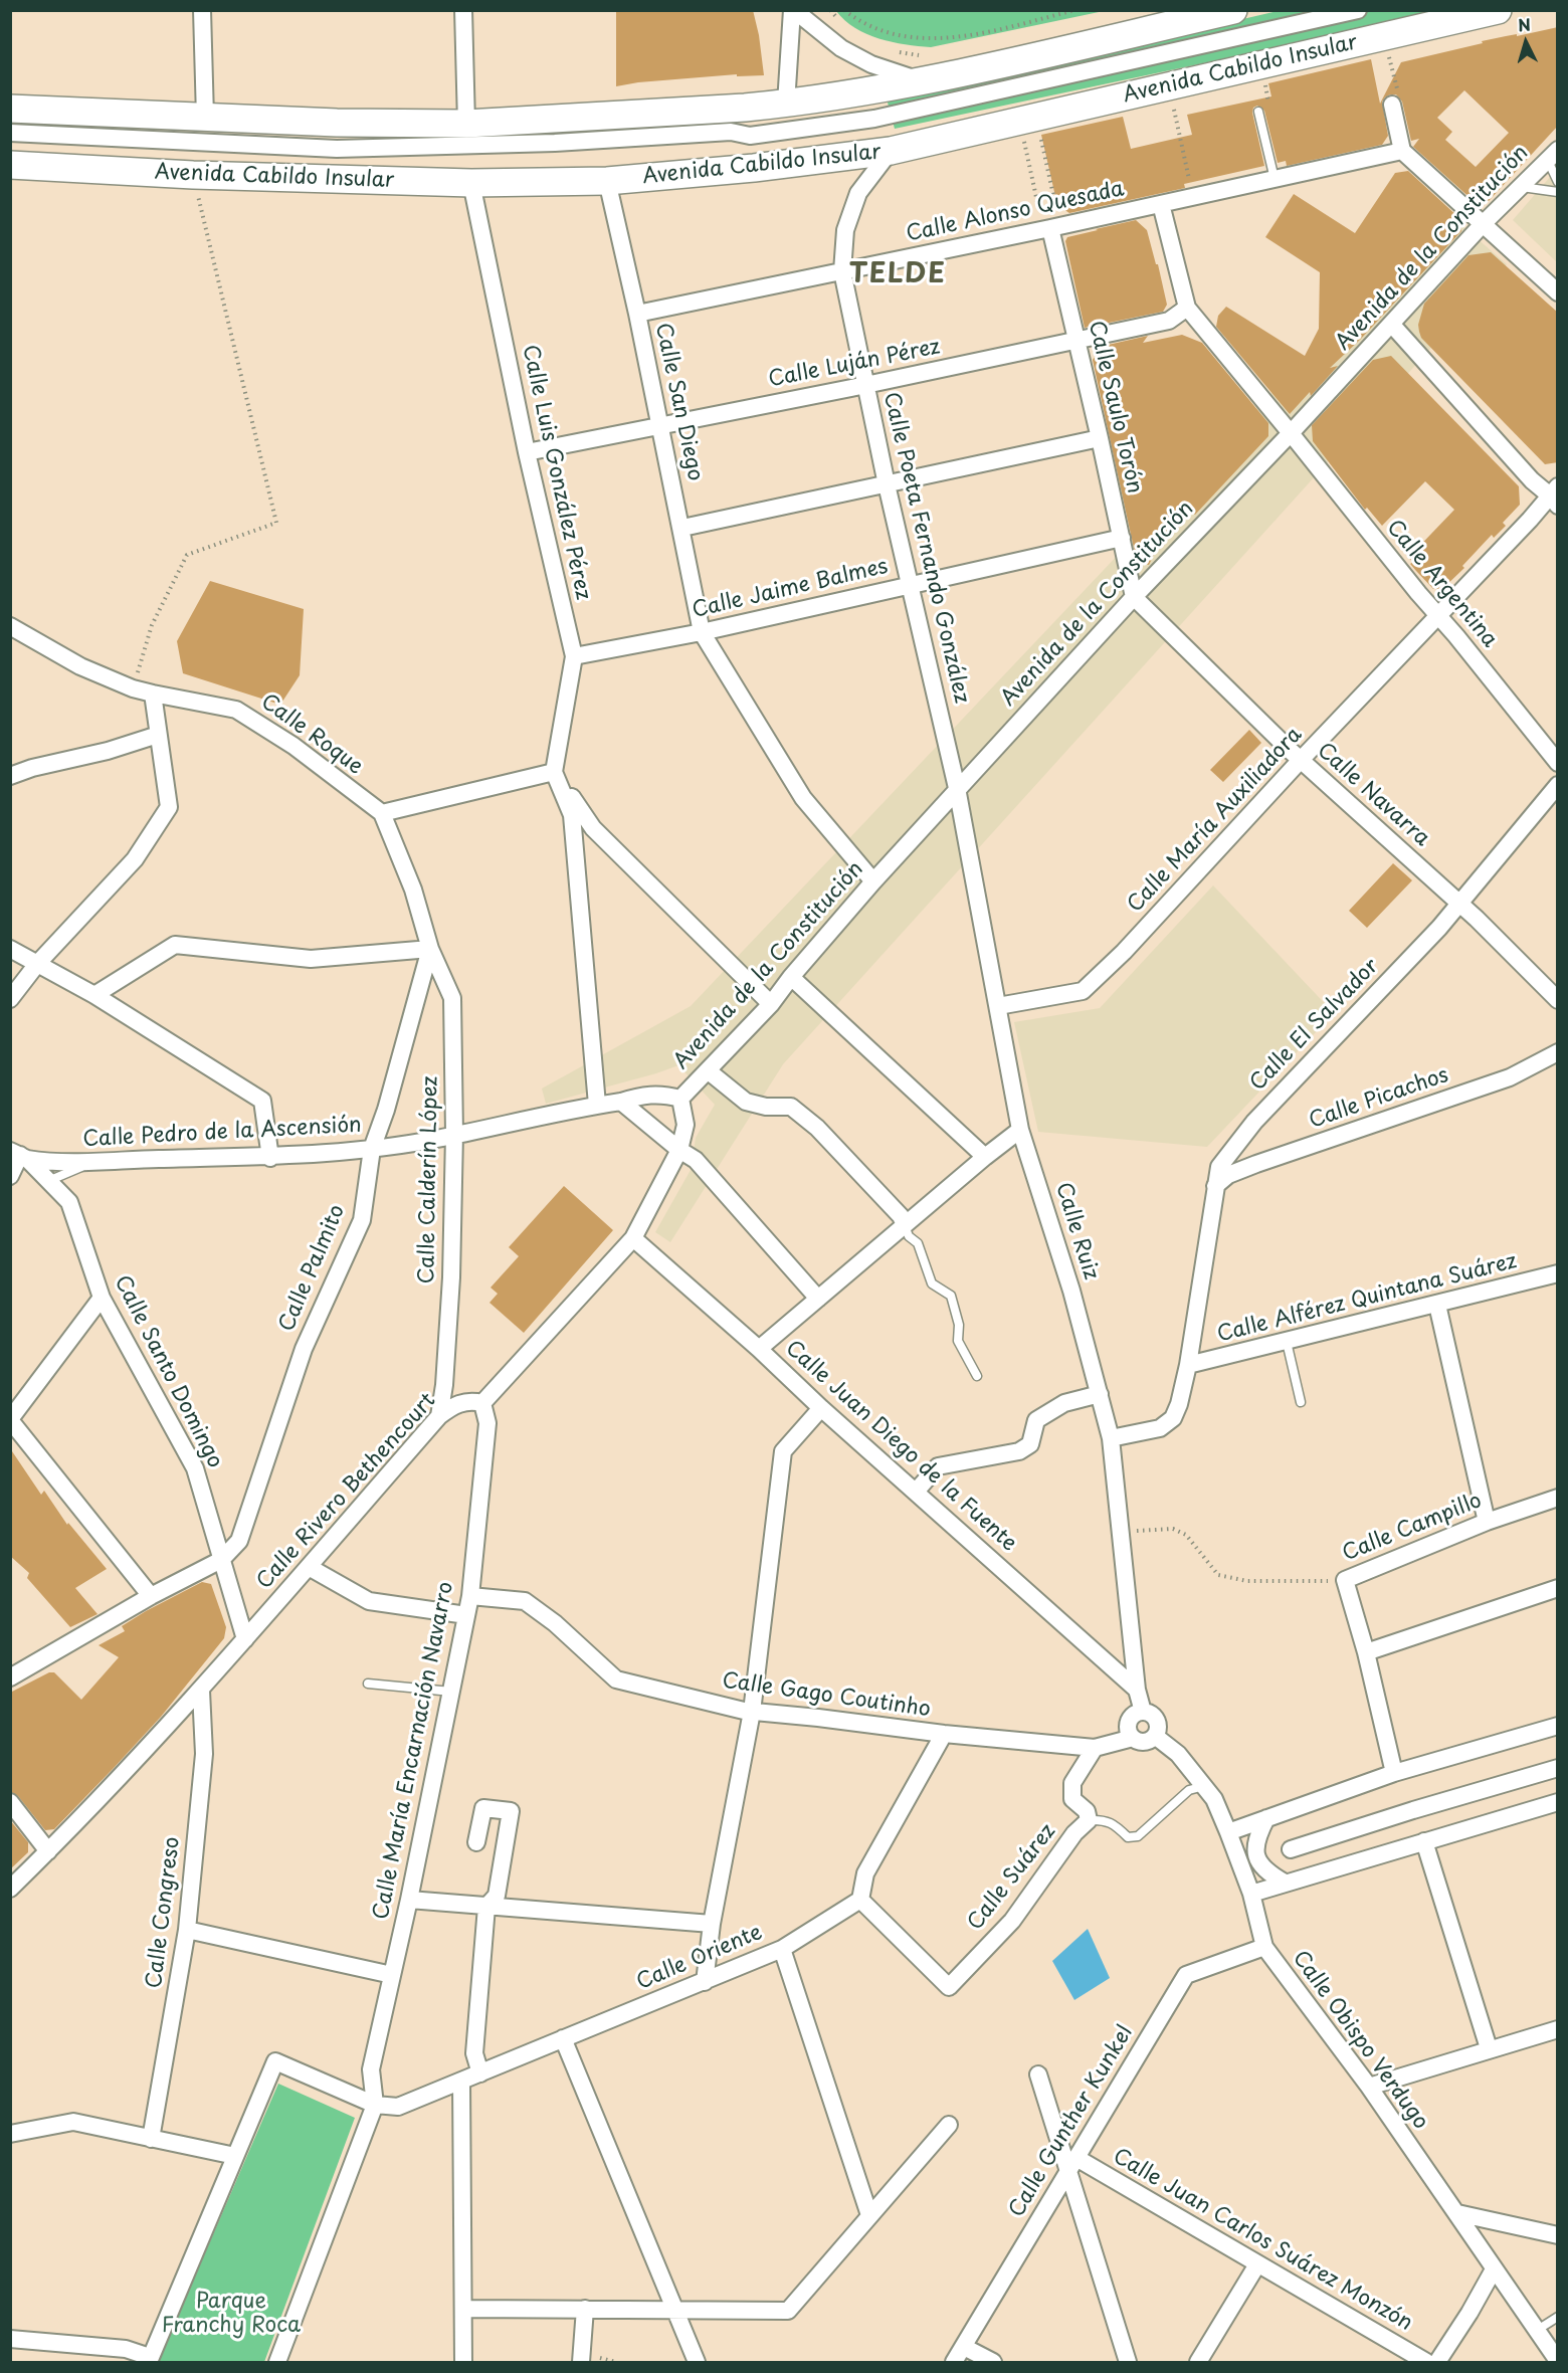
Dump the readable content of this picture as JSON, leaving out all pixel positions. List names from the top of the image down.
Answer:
{
  "streets": {
    "main road": ["Avenida Cabildo Insular"],
    "street": [
      "Calle Alonso Quesada",
      "Avenida de la Constitución",
      "Calle Luján Pérez",
      "Calle San Diego",
      "Calle Saulo Torón",
      "Calle Luis González Pérez",
      "Calle Poeta Fernando González",
      "Calle Argentina",
      "Calle Jaime Balmes",
      "Calle Roque",
      "Calle Navarra",
      "Calle María Auxiliadora",
      "Calle El Salvador",
      "Calle Picachos",
      "Calle Pedro de la Ascensión",
      "Calle Calderín López",
      "Calle Ruiz",
      "Calle Palmito",
      "Calle Alférez Quintana Suárez",
      "Calle Santo Domingo",
      "Calle Juan Diego de la Fuente",
      "Calle Rivero Bethencourt",
      "Calle Campillo",
      "Calle Gago Coutinho",
      "Calle María Encarnación Navarro",
      "Calle Suárez",
      "Calle Congreso",
      "Calle Oriente",
      "Calle Obispo Verdugo",
      "Calle Gunther Kunkel",
      "Calle Juan Carlos Suárez Monzón"
    ]
  },
  "crossings": [
    ["Avenida Cabildo Insular", "Calle San Diego"],
    ["Avenida Cabildo Insular", "Calle Luis González Pérez"],
    ["Avenida Cabildo Insular", "Calle Poeta Fernando González"],
    ["Calle Alonso Quesada", "Calle San Diego"],
    ["Calle Alonso Quesada", "Calle Saulo Torón"],
    ["Calle Alonso Quesada", "Calle Poeta Fernando González"],
    ["Avenida de la Constitución", "Calle Saulo Torón"],
    ["Avenida de la Constitución", "Calle Poeta Fernando González"],
    ["Avenida de la Constitución", "Calle Argentina"],
    ["Avenida de la Constitución", "Calle Navarra"],
    ["Avenida de la Constitución", "Calle Pedro de la Ascensión"],
    ["Avenida de la Constitución", "Calle Ruiz"],
    ["Calle Luján Pérez", "Calle San Diego"],
    ["Calle Luján Pérez", "Calle Saulo Torón"],
    ["Calle Luján Pérez", "Calle Luis González Pérez"],
    ["Calle Luján Pérez", "Calle Poeta Fernando González"],
    ["Calle Luján Pérez", "Calle Argentina"],
    ["Calle San Diego", "Calle Jaime Balmes"],
    ["Calle Saulo Torón", "Calle Jaime Balmes"],
    ["Calle Saulo Torón", "Calle Navarra"],
    ["Calle Luis González Pérez", "Calle Jaime Balmes"],
    ["Calle Poeta Fernando González", "Calle Jaime Balmes"],
    ["Calle Poeta Fernando González", "Calle Ruiz"],
    ["Calle Argentina", "Calle María Auxiliadora"],
    ["Calle Navarra", "Calle María Auxiliadora"],
    ["Calle Navarra", "Calle El Salvador"],
    ["Calle María Auxiliadora", "Calle Ruiz"],
    ["Calle El Salvador", "Calle Picachos"],
    ["Calle El Salvador", "Calle Ruiz"],
    ["Calle El Salvador", "Calle Alférez Quintana Suárez"],
    ["Calle Pedro de la Ascensión", "Calle Calderín López"],
    ["Calle Pedro de la Ascensión", "Calle Palmito"],
    ["Calle Pedro de la Ascensión", "Calle Santo Domingo"],
    ["Calle Calderín López", "Calle Palmito"],
    ["Calle Calderín López", "Calle Rivero Bethencourt"],
    ["Calle Ruiz", "Calle Juan Diego de la Fuente"],
    ["Calle Ruiz", "Calle Campillo"],
    ["Calle Palmito", "Calle Santo Domingo"],
    ["Calle Santo Domingo", "Calle Rivero Bethencourt"],
    ["Calle Rivero Bethencourt", "Calle María Encarnación Navarro"],
    ["Calle Rivero Bethencourt", "Calle Congreso"],
    ["Calle Gago Coutinho", "Calle María Encarnación Navarro"],
    ["Calle Gago Coutinho", "Calle Suárez"],
    ["Calle Gago Coutinho", "Calle Obispo Verdugo"],
    ["Calle María Encarnación Navarro", "Calle Oriente"],
    ["Calle Suárez", "Calle Oriente"],
    ["Calle Obispo Verdugo", "Calle Gunther Kunkel"],
    ["Calle Gunther Kunkel", "Calle Juan Carlos Suárez Monzón"]
  ],
  "districts": ["TELDE"],
  "parks": ["Parque Franchy Roca"],
  "north": "top"
}
